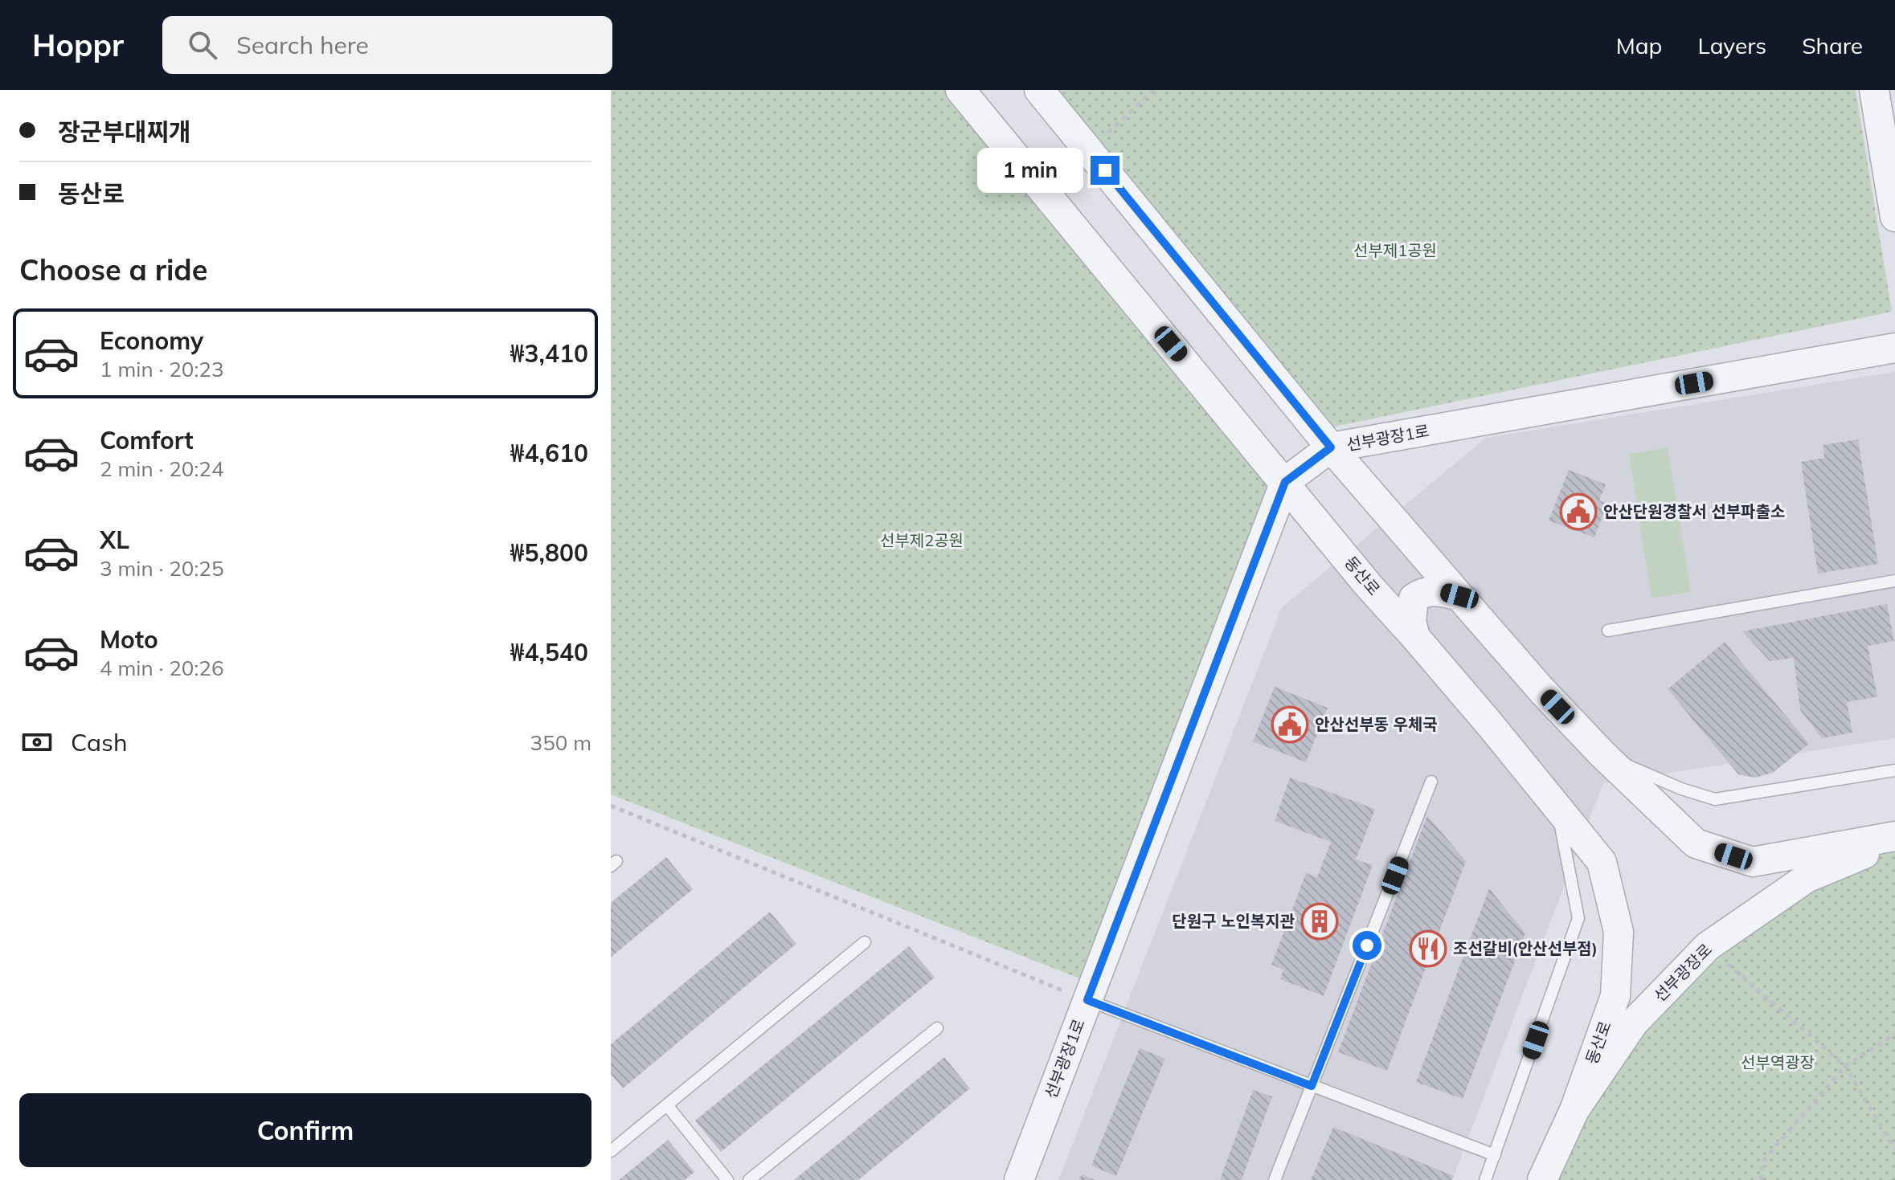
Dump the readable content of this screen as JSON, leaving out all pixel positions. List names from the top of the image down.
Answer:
{
  "streets": {
    "street": ["선부광장1로", "동산로", "선부광장로"]
  },
  "crossings": [
    ["선부광장1로", "동산로"],
    ["동산로", "선부광장로"]
  ],
  "parks": ["선부제1공원", "선부제2공원", "선부역광장"],
  "places": {
    "public building": ["안산단원경찰서 선부파출소", "안산선부동 우체국"],
    "building": ["단원구 노인복지관"],
    "restaurant": ["조선갈비(안산선부점)"]
  },
  "page": {
    "header": "Hoppr",
    "search": "Search here",
    "nav": ["Map", "Layers", "Share"],
    "banner": ["장군부대찌개", "동산로"],
    "bubble": "1 min",
    "heading": "Choose a ride",
    "list": [
      {
        "name": "Economy",
        "note": "1 min · 20:23",
        "value": "₩3,410"
      },
      {
        "name": "Comfort",
        "note": "2 min · 20:24",
        "value": "₩4,610"
      },
      {
        "name": "XL",
        "note": "3 min · 20:25",
        "value": "₩5,800"
      },
      {
        "name": "Moto",
        "note": "4 min · 20:26",
        "value": "₩4,540"
      }
    ],
    "pay": ["Cash", "350 m"],
    "buttons": "Confirm"
  }
}
